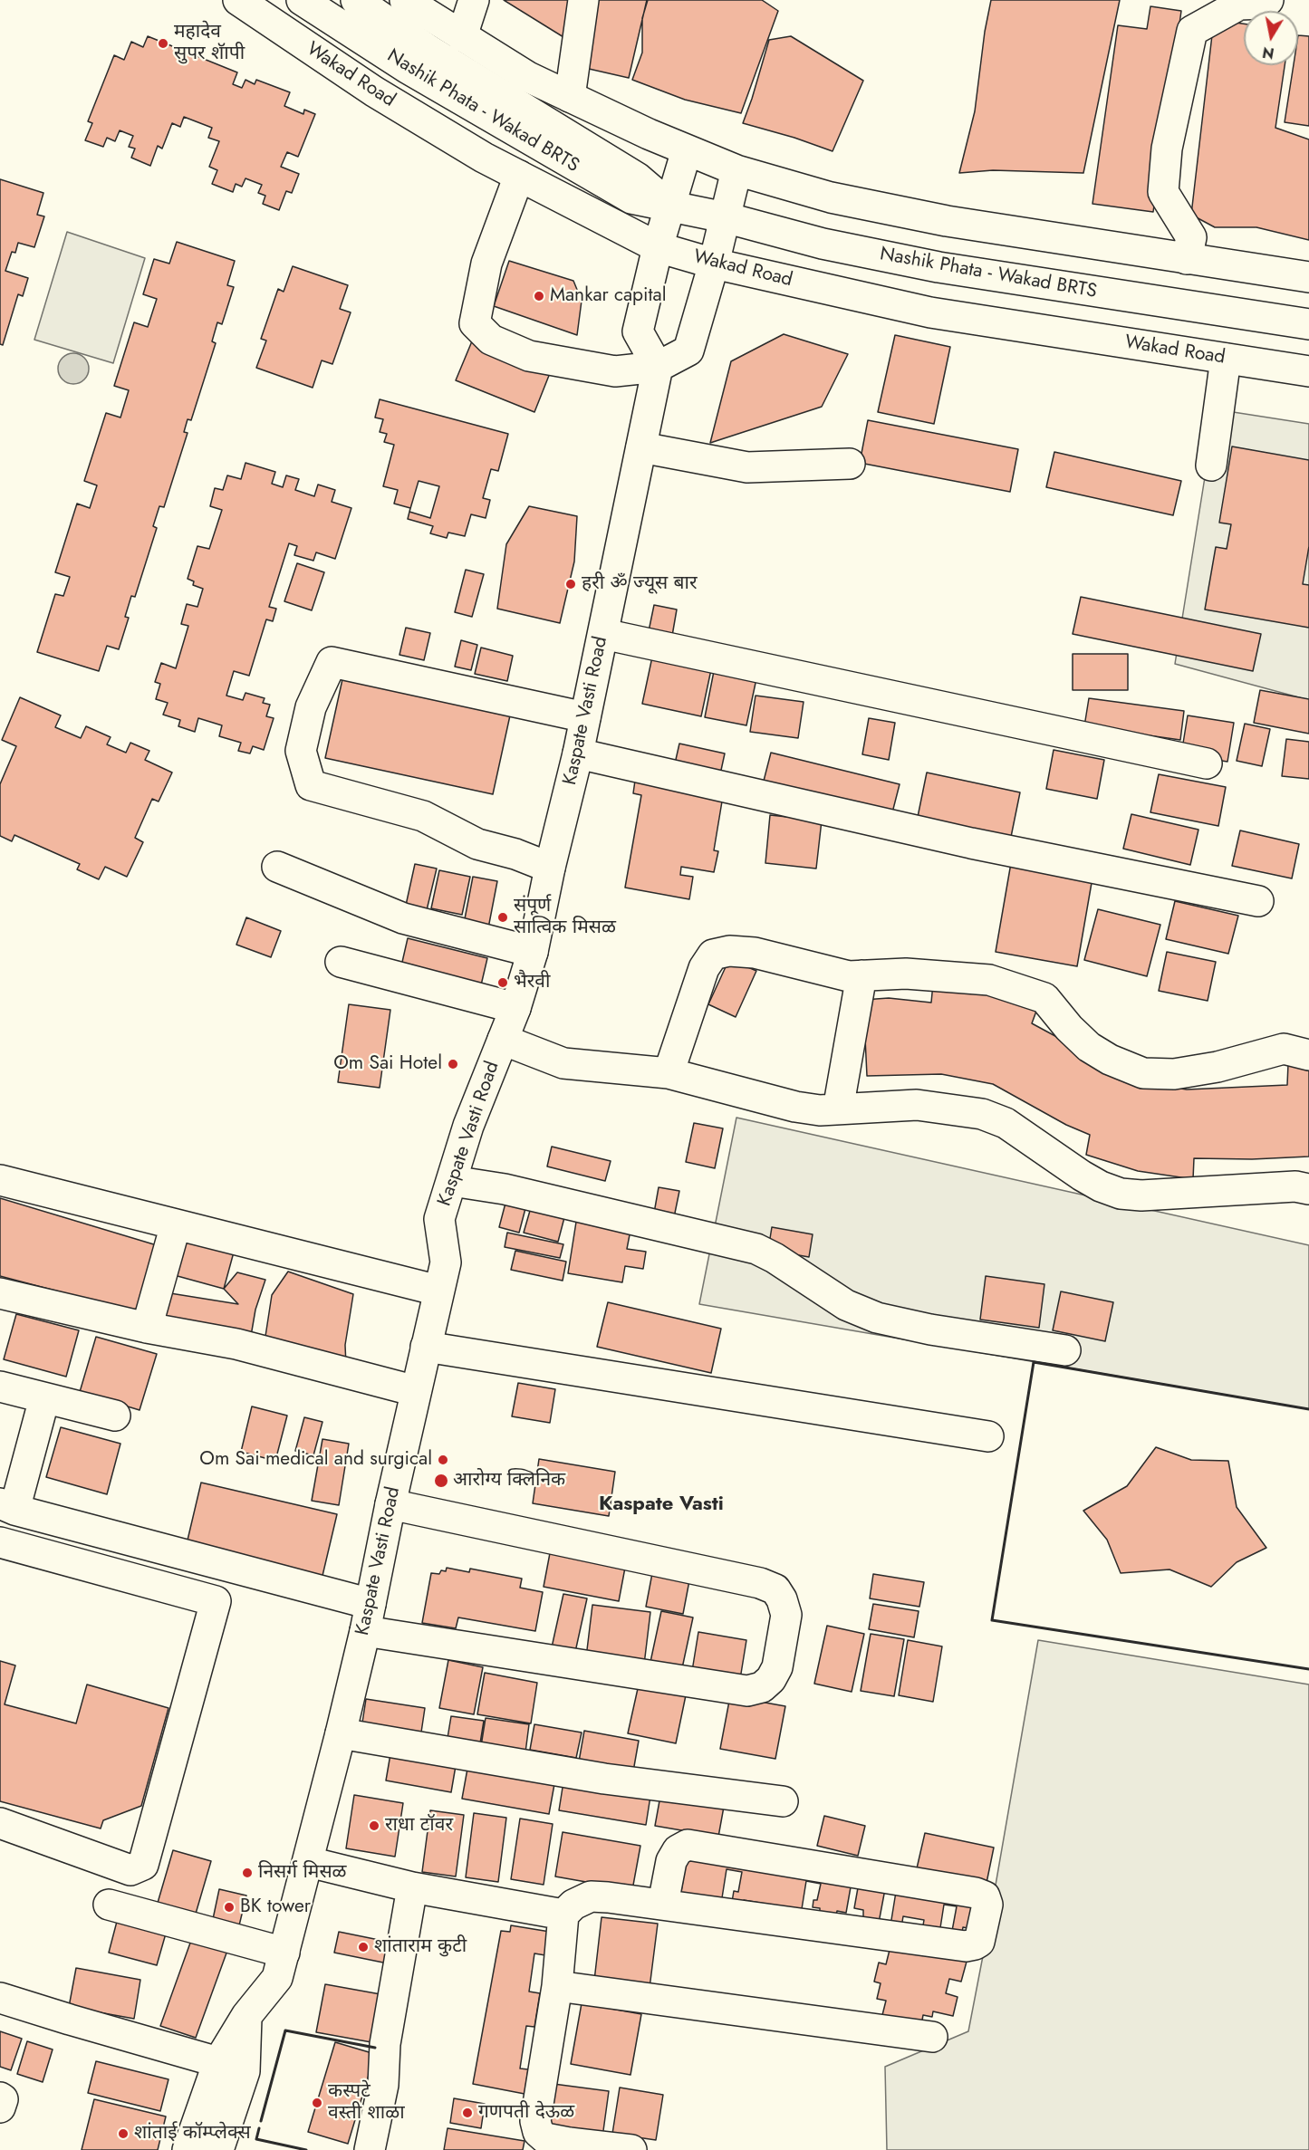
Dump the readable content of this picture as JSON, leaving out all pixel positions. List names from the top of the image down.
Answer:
{
  "streets": {
    "street": ["Wakad Road", "Nashik Phata - Wakad BRTS", "Kaspate Vasti Road"]
  },
  "districts": ["Kaspate Vasti"],
  "places": [
    "महादेव सुपर शॅापी",
    "Mankar capital",
    "हरी ॐ ज्यूस बार",
    "संपूर्ण सात्विक मिसळ",
    "भैरवी",
    "Om Sai Hotel",
    "Om Sai medical and surgical",
    "आरोग्य क्लिनिक",
    "राधा टॉवर",
    "निसर्ग मिसळ",
    "BK tower",
    "शांताराम कुटी",
    "कस्पटे वस्ती शाळा",
    "गणपती देऊळ",
    "शांताई कॉम्प्लेक्स"
  ],
  "north": "bottom"
}
